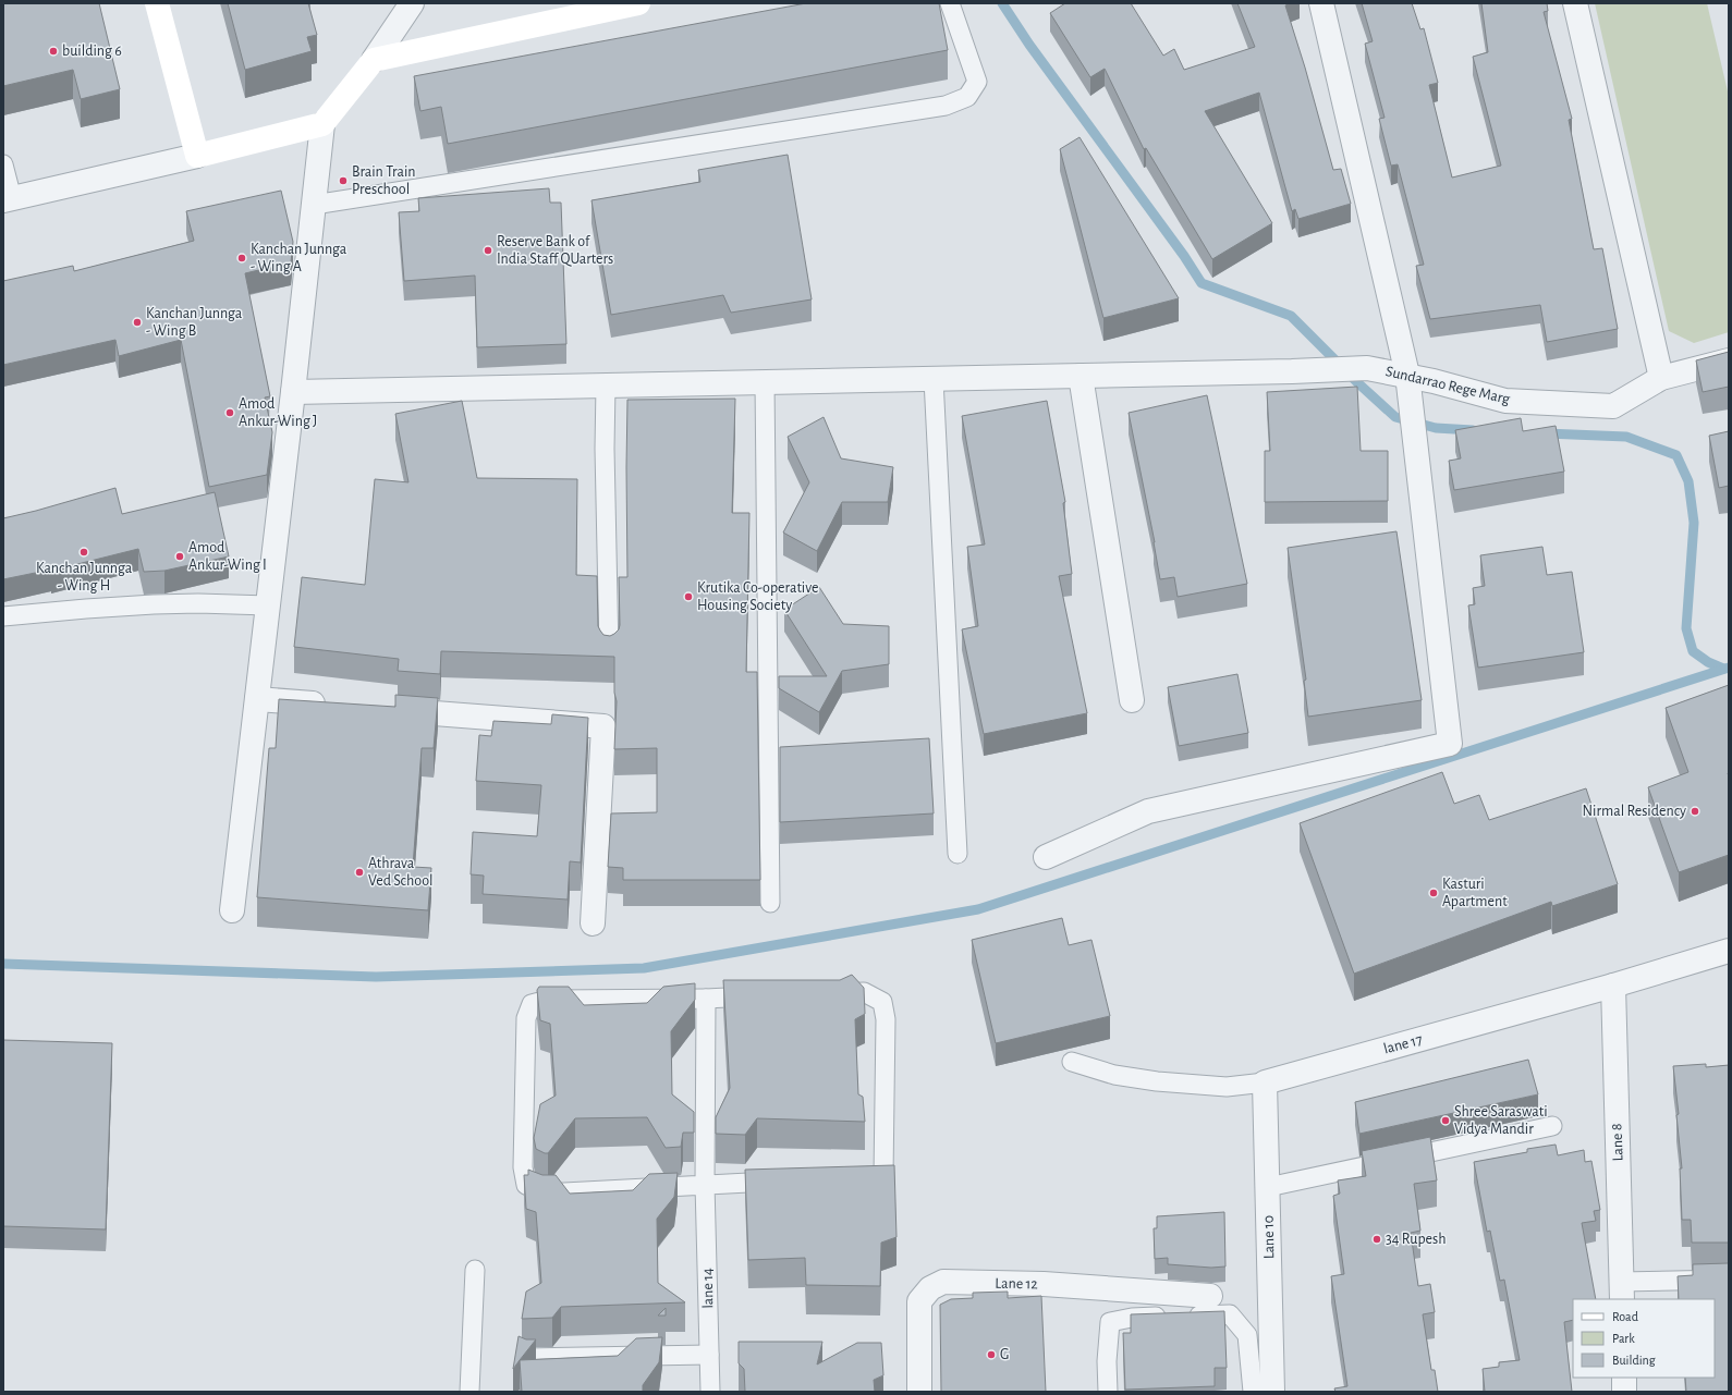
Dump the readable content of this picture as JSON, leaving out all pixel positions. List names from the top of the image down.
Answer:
{
  "streets": {
    "street": [
      "Sundarrao Rege Marg",
      "lane 17",
      "Lane 8",
      "Lane 10",
      "Lane 12"
    ],
    "lane": ["lane 14"]
  },
  "crossings": [
    ["lane 17", "Lane 8"],
    ["lane 17", "Lane 10"]
  ],
  "places": [
    "building 6",
    "Brain Train Preschool",
    "Reserve Bank of India Staff QUarters",
    "Kanchan Junnga - Wing A",
    "Kanchan Junnga - Wing B",
    "Amod Ankur-Wing J",
    "Kanchan Junnga - Wing H",
    "Amod Ankur-Wing I",
    "Krutika Co-operative Housing Society",
    "Nirmal Residency",
    "Athrava Ved School",
    "Kasturi Apartment",
    "Shree Saraswati Vidya Mandir",
    "34 Rupesh",
    "G"
  ],
  "legend": ["Road", "Park", "Building"]
}
